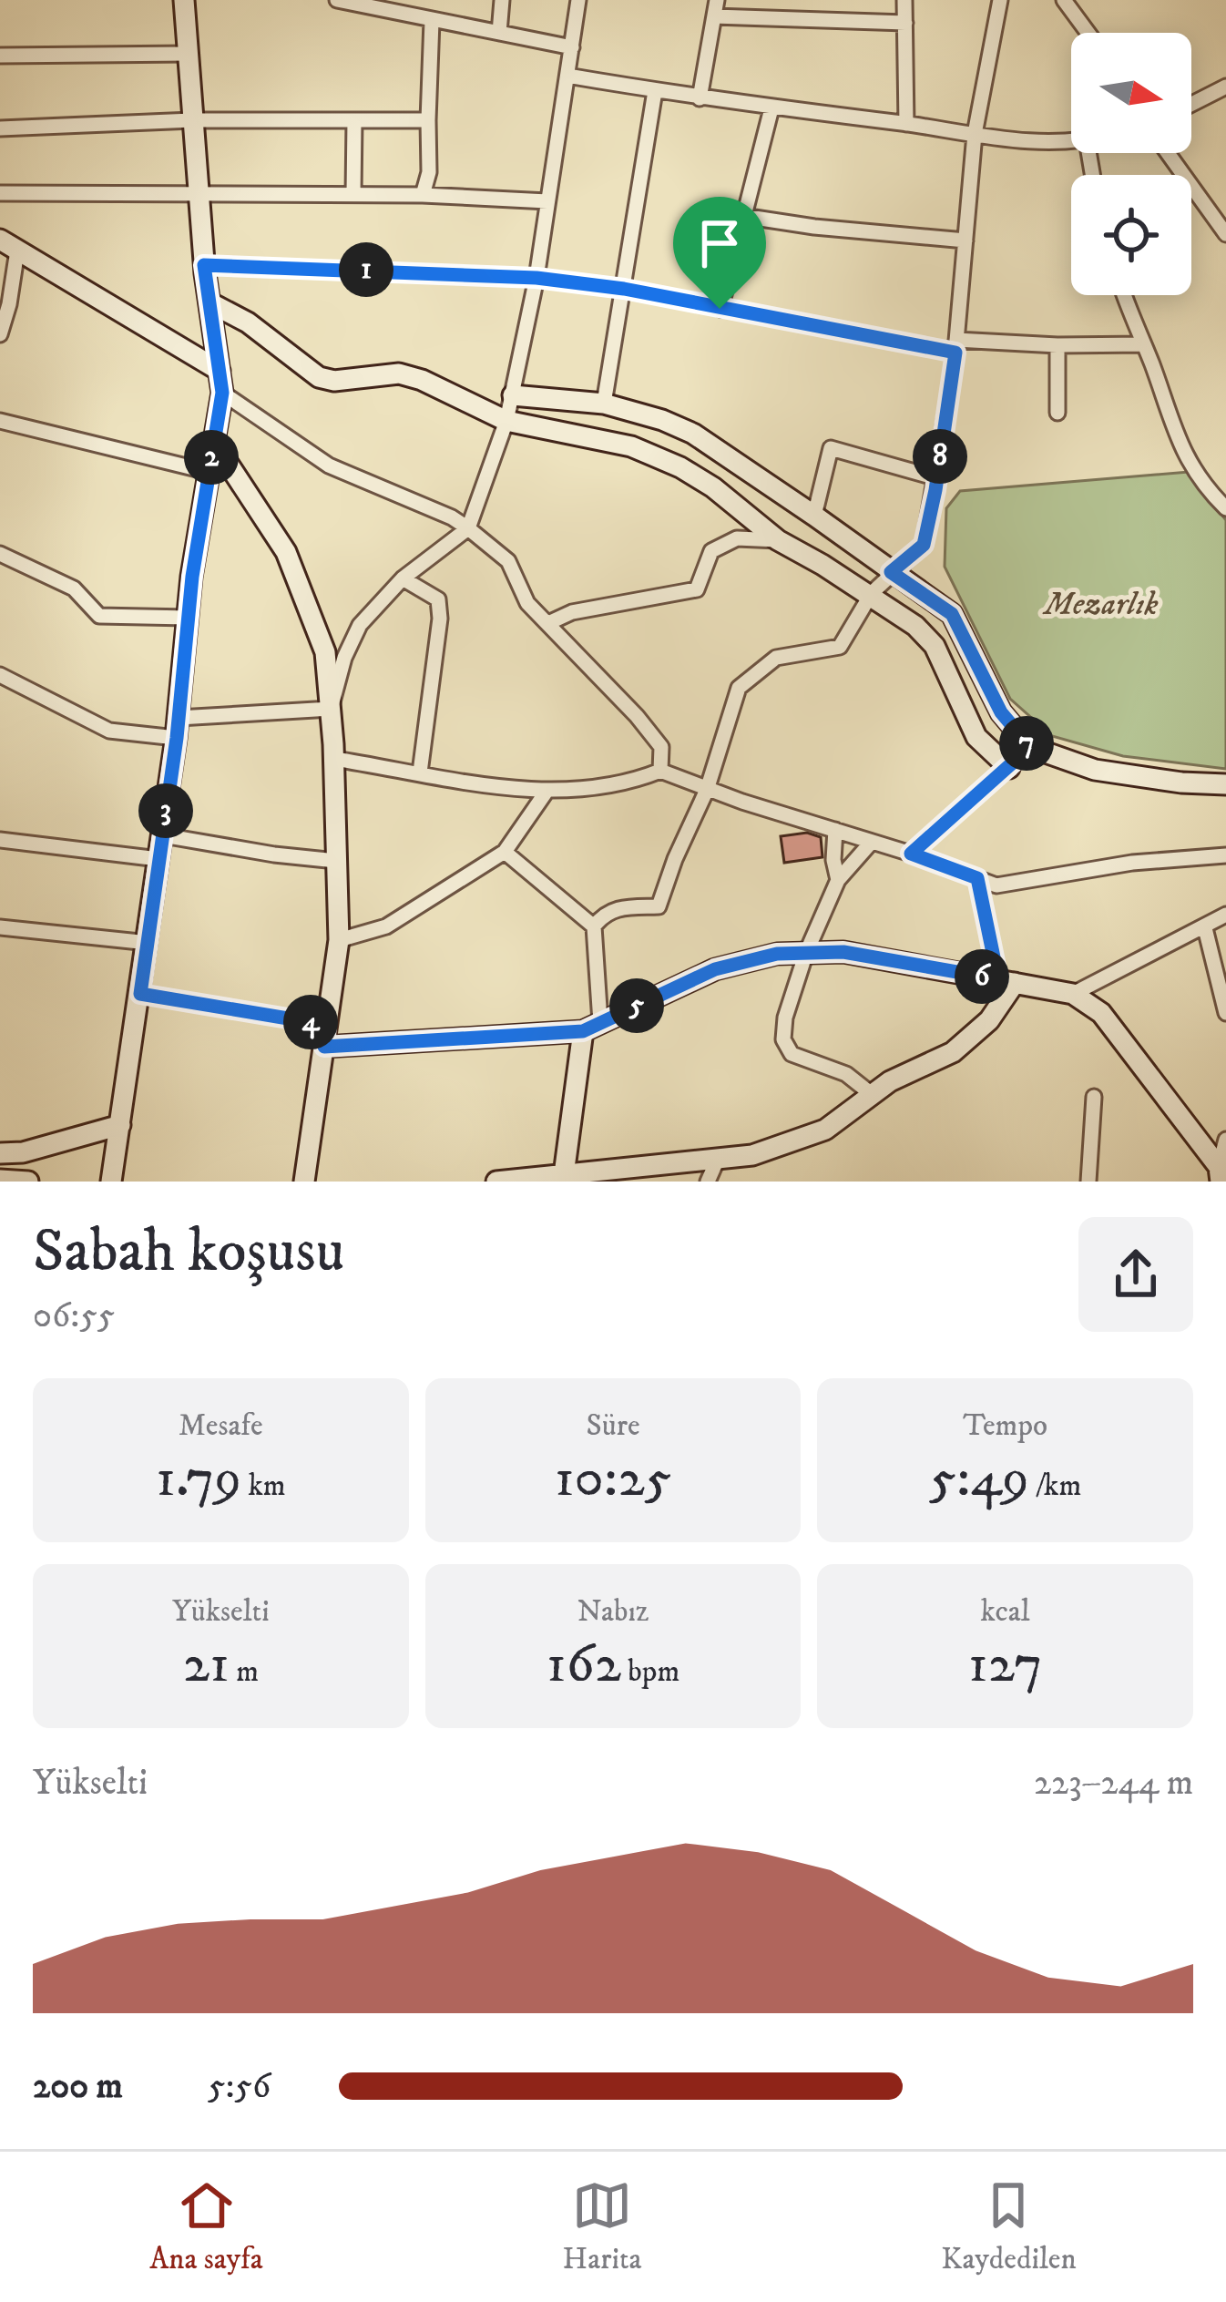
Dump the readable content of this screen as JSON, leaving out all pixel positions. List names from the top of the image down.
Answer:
{
  "parks": ["Mezarlık"],
  "north": "right",
  "page": {
    "pins": [
      "1",
      "8",
      "2",
      "7",
      "3",
      "6",
      "5",
      "4"
    ],
    "heading": ["Sabah koşusu", "06:55"],
    "stats": [
      ["Mesafe", "1.79 km"],
      ["Süre", "10:25"],
      ["Tempo", "5:49 /km"],
      ["Yükselti", "21 m"],
      ["Nabız", "162 bpm"],
      ["kcal", "127"]
    ],
    "chart": ["Yükselti", "223–244 m"],
    "list": [
      {
        "name": "200 m",
        "note": "5:56"
      }
    ],
    "tabs": ["Ana sayfa", "Harita", "Kaydedilen"]
  }
}
